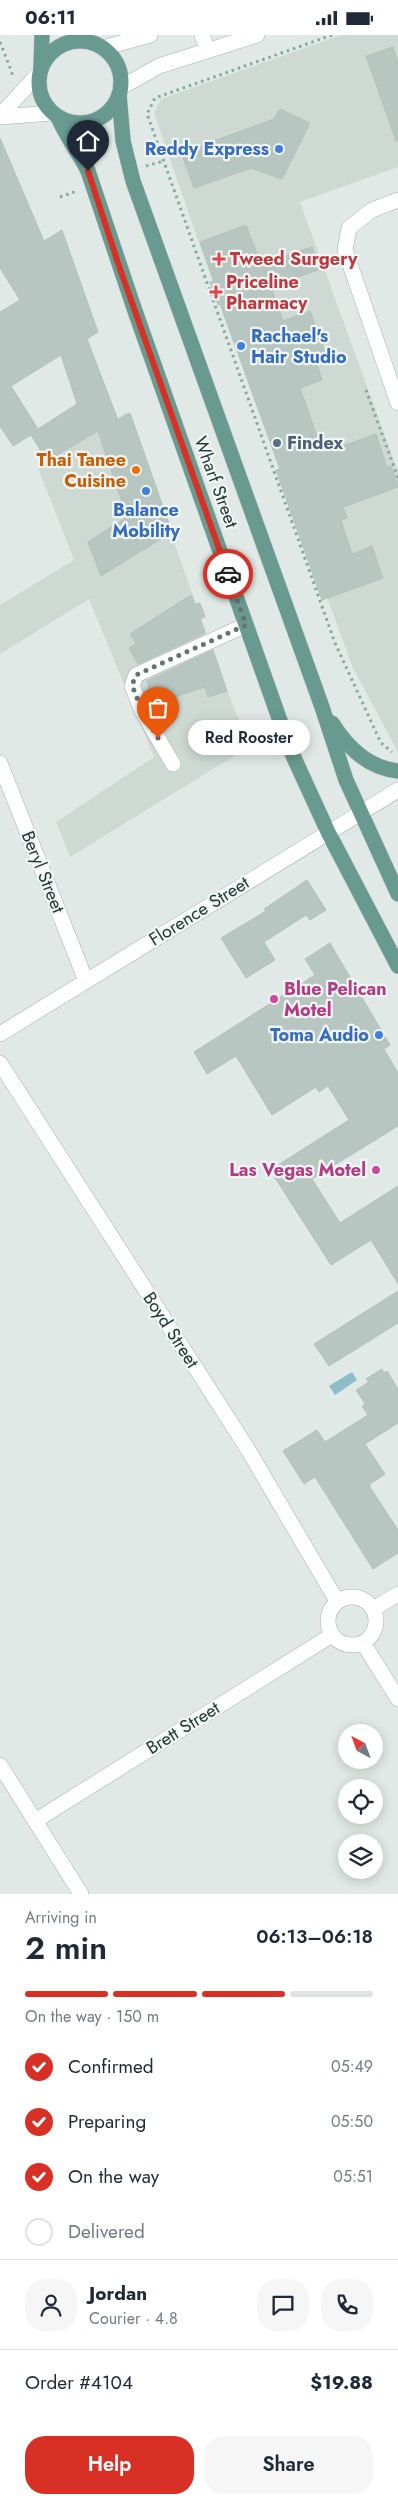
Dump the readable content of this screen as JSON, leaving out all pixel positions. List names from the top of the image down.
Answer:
{
  "streets": {
    "main road": ["Wharf Street"],
    "street": [
      "Beryl Street",
      "Florence Street",
      "Boyd Street",
      "Brett Street"
    ]
  },
  "crossings": [
    ["Wharf Street", "Florence Street"],
    ["Beryl Street", "Florence Street"],
    ["Boyd Street", "Brett Street"]
  ],
  "places": {
    "other": [
      "Reddy Express",
      "Rachael's Hair Studio",
      "Findex",
      "Thai Tanee Cuisine",
      "Balance Mobility",
      "Red Rooster",
      "Blue Pelican Motel",
      "Toma Audio",
      "Las Vegas Motel"
    ],
    "health": ["Tweed Surgery", "Priceline Pharmacy"]
  },
  "north": "top left",
  "page": {
    "status": "06:11",
    "bubble": "Red Rooster",
    "heading": ["2 min", "Arriving in", "06:13–06:18"],
    "panel": [
      "Jordan",
      "Courier · 4.8",
      "Order #4104",
      "$19.88"
    ],
    "bar": "On the way · 150 m",
    "list": [
      ["Confirmed", "05:49"],
      ["Preparing", "05:50"],
      ["On the way", "05:51"],
      "Delivered"
    ],
    "buttons": ["Help", "Share"]
  }
}
